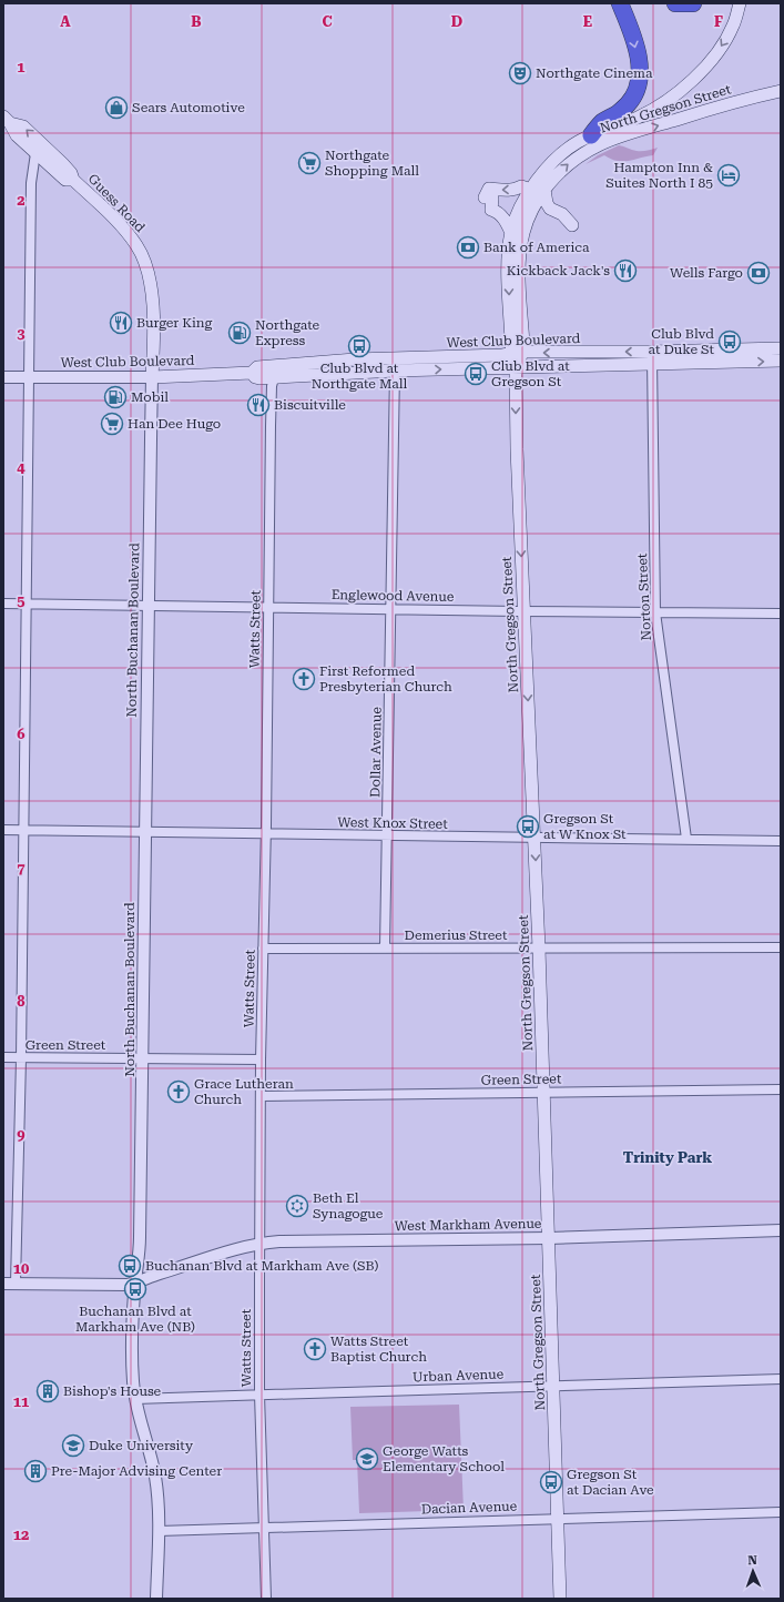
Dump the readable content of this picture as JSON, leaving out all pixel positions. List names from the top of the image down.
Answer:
{
  "streets": {
    "main road": ["North Gregson Street", "Guess Road", "West Club Boulevard"],
    "street": [
      "Englewood Avenue",
      "Norton Street",
      "Watts Street",
      "North Buchanan Boulevard",
      "Dollar Avenue",
      "West Knox Street",
      "Demerius Street",
      "Green Street",
      "West Markham Avenue",
      "Urban Avenue",
      "Dacian Avenue"
    ]
  },
  "crossings": [
    ["North Gregson Street", "West Club Boulevard"],
    ["North Gregson Street", "Englewood Avenue"],
    ["North Gregson Street", "West Knox Street"],
    ["North Gregson Street", "Demerius Street"],
    ["North Gregson Street", "Green Street"],
    ["North Gregson Street", "West Markham Avenue"],
    ["North Gregson Street", "Urban Avenue"],
    ["North Gregson Street", "Dacian Avenue"],
    ["Guess Road", "West Club Boulevard"],
    ["Guess Road", "North Buchanan Boulevard"],
    ["West Club Boulevard", "Norton Street"],
    ["West Club Boulevard", "Watts Street"],
    ["West Club Boulevard", "North Buchanan Boulevard"],
    ["West Club Boulevard", "Dollar Avenue"],
    ["Englewood Avenue", "Norton Street"],
    ["Englewood Avenue", "Watts Street"],
    ["Englewood Avenue", "North Buchanan Boulevard"],
    ["Englewood Avenue", "Dollar Avenue"],
    ["Norton Street", "West Knox Street"],
    ["Watts Street", "West Knox Street"],
    ["Watts Street", "Demerius Street"],
    ["Watts Street", "Green Street"],
    ["Watts Street", "West Markham Avenue"],
    ["Watts Street", "Urban Avenue"],
    ["Watts Street", "Dacian Avenue"],
    ["North Buchanan Boulevard", "West Knox Street"],
    ["North Buchanan Boulevard", "Green Street"],
    ["North Buchanan Boulevard", "West Markham Avenue"],
    ["North Buchanan Boulevard", "Urban Avenue"],
    ["North Buchanan Boulevard", "Dacian Avenue"],
    ["Dollar Avenue", "West Knox Street"],
    ["Dollar Avenue", "Demerius Street"]
  ],
  "districts": ["Trinity Park"],
  "places": {
    "theatre": ["Northgate Cinema"],
    "shop": ["Sears Automotive"],
    "supermarket": ["Northgate Shopping Mall", "Han Dee Hugo"],
    "hotel": ["Hampton Inn & Suites North I 85"],
    "bank": ["Bank of America", "Wells Fargo"],
    "restaurant": ["Kickback Jack's", "Burger King", "Biscuitville"],
    "fuel station": ["Northgate Express", "Mobil"],
    "bus stop": [
      "Club Blvd at Duke St",
      "Club Blvd at Northgate Mall",
      "Club Blvd at Gregson St",
      "Gregson St at W Knox St",
      "Buchanan Blvd at Markham Ave (SB)",
      "Buchanan Blvd at Markham Ave (NB)",
      "Gregson St at Dacian Ave"
    ],
    "church": ["First Reformed Presbyterian Church", "Grace Lutheran Church", "Watts Street Baptist Church"],
    "synagogue": ["Beth El Synagogue"],
    "building": ["Bishop's House", "Pre-Major Advising Center"],
    "school or university": ["Duke University", "George Watts Elementary School"]
  },
  "north": "top",
  "grid": {
    "columns": [
      "A",
      "B",
      "C",
      "D",
      "E",
      "F"
    ],
    "rows": [
      "1",
      "2",
      "3",
      "4",
      "5",
      "6",
      "7",
      "8",
      "9",
      "10",
      "11",
      "12"
    ]
  }
}
